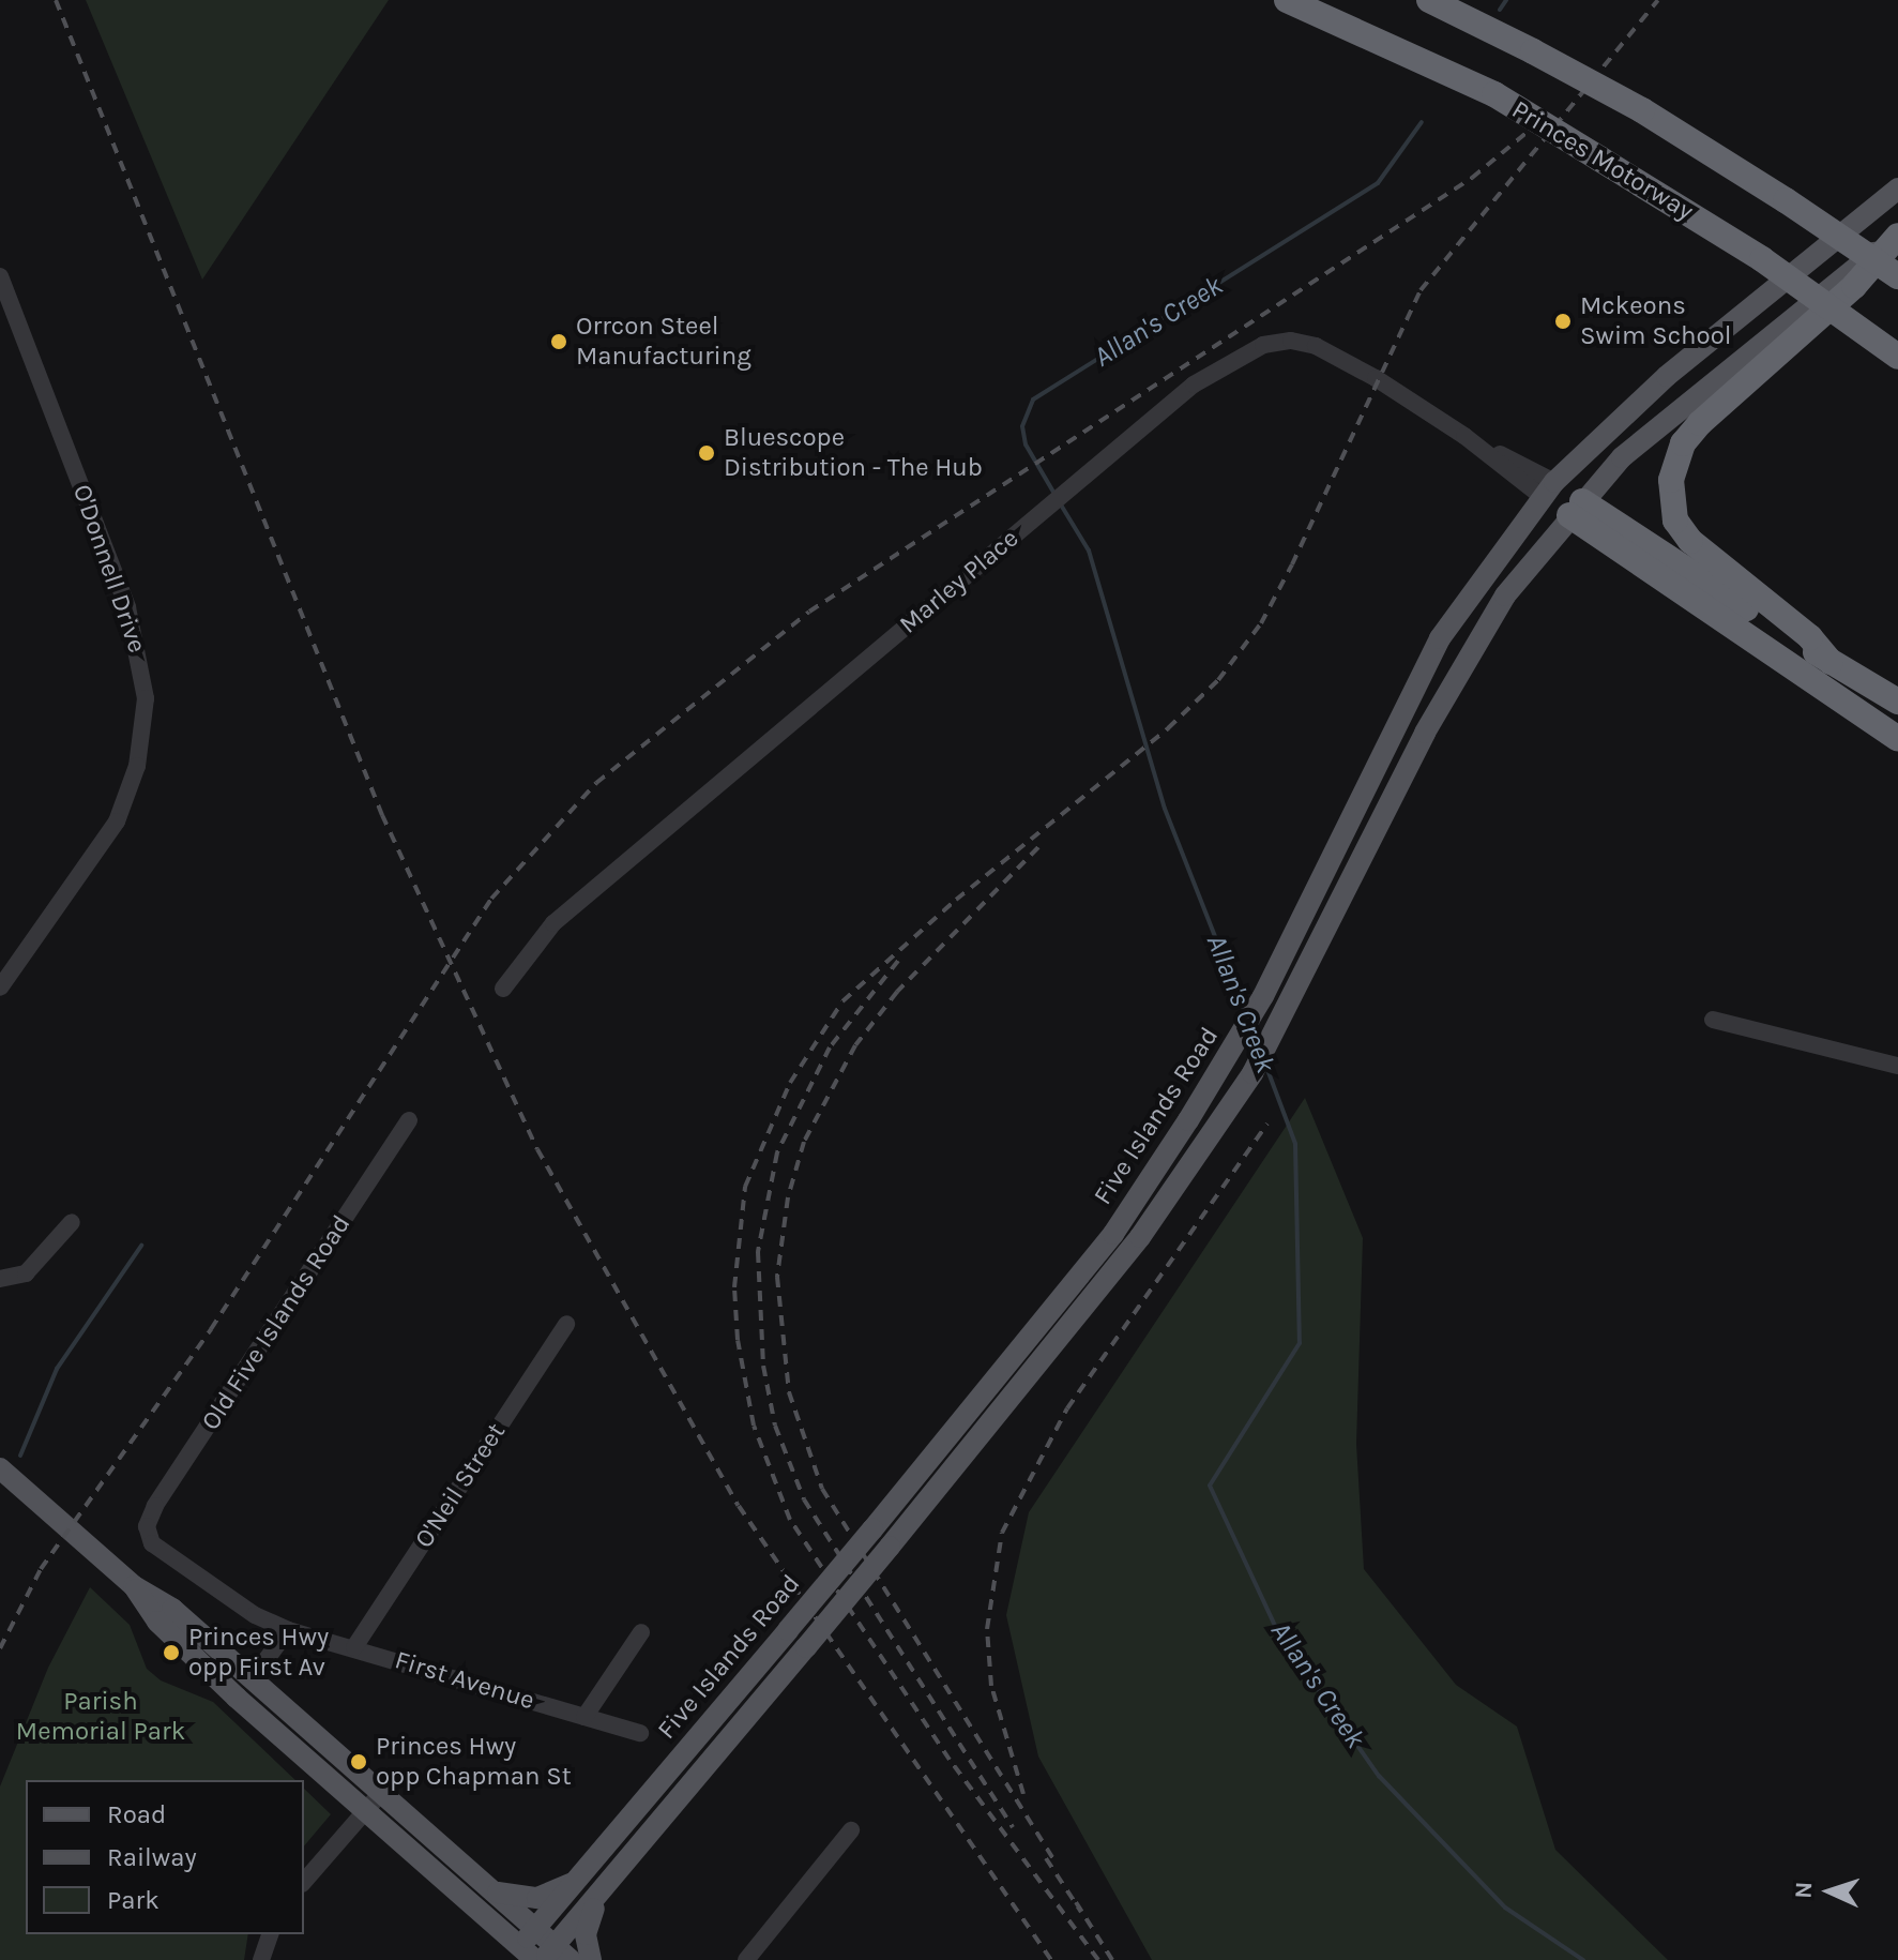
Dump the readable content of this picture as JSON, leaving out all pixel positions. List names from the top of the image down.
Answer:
{
  "streets": {
    "highway": ["Princes Motorway"],
    "main road": ["Five Islands Road"],
    "street": [
      "O'Donnell Drive",
      "Marley Place",
      "Old Five Islands Road",
      "O'Neil Street",
      "First Avenue"
    ]
  },
  "crossings": [
    ["Marley Place", "Five Islands Road"],
    ["Old Five Islands Road", "First Avenue"],
    ["O'Neil Street", "First Avenue"]
  ],
  "water": ["Allan's Creek"],
  "parks": ["Parish Memorial Park"],
  "places": [
    "Mckeons Swim School",
    "Orrcon Steel Manufacturing",
    "Bluescope Distribution - The Hub",
    "Princes Hwy opp First Av",
    "Princes Hwy opp Chapman St"
  ],
  "legend": ["Road", "Railway", "Park"],
  "north": "left"
}
